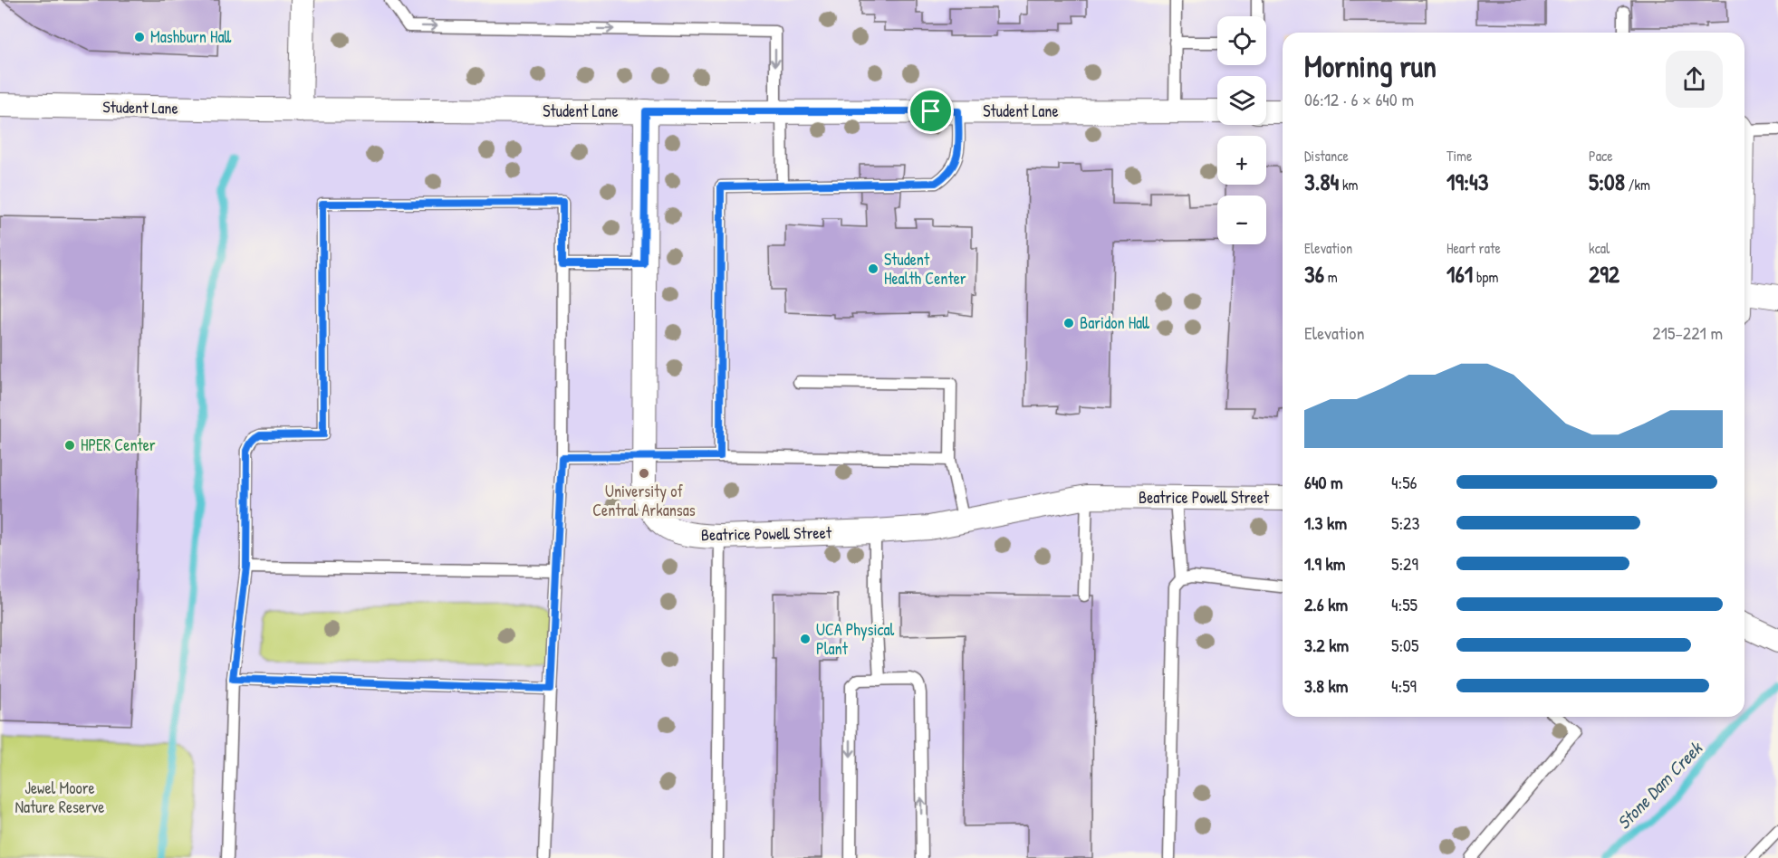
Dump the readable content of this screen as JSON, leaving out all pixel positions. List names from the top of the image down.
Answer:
{
  "streets": {
    "street": ["Student Lane", "Beatrice Powell Street"]
  },
  "crossings": [
    ["Student Lane", "Beatrice Powell Street"]
  ],
  "water": ["Stone Dam Creek"],
  "parks": ["Jewel Moore Nature Reserve"],
  "places": [
    "Mashburn Hall",
    "Student Health Center",
    "Baridon Hall",
    "HPER Center",
    "University of Central Arkansas",
    "UCA Physical Plant"
  ],
  "page": {
    "map_buttons": ["+", "−"],
    "heading": ["Morning run", "06:12 · 6 × 640 m"],
    "stats": [
      ["Distance", "3.84 km"],
      ["Time", "19:43"],
      ["Pace", "5:08 /km"],
      ["Elevation", "36 m"],
      ["Heart rate", "161 bpm"],
      ["kcal", "292"]
    ],
    "chart": ["Elevation", "215–221 m"],
    "list": [
      {
        "name": "640 m",
        "note": "4:56"
      },
      {
        "name": "1.3 km",
        "note": "5:23"
      },
      {
        "name": "1.9 km",
        "note": "5:29"
      },
      {
        "name": "2.6 km",
        "note": "4:55"
      },
      {
        "name": "3.2 km",
        "note": "5:05"
      },
      {
        "name": "3.8 km",
        "note": "4:59"
      }
    ]
  }
}
